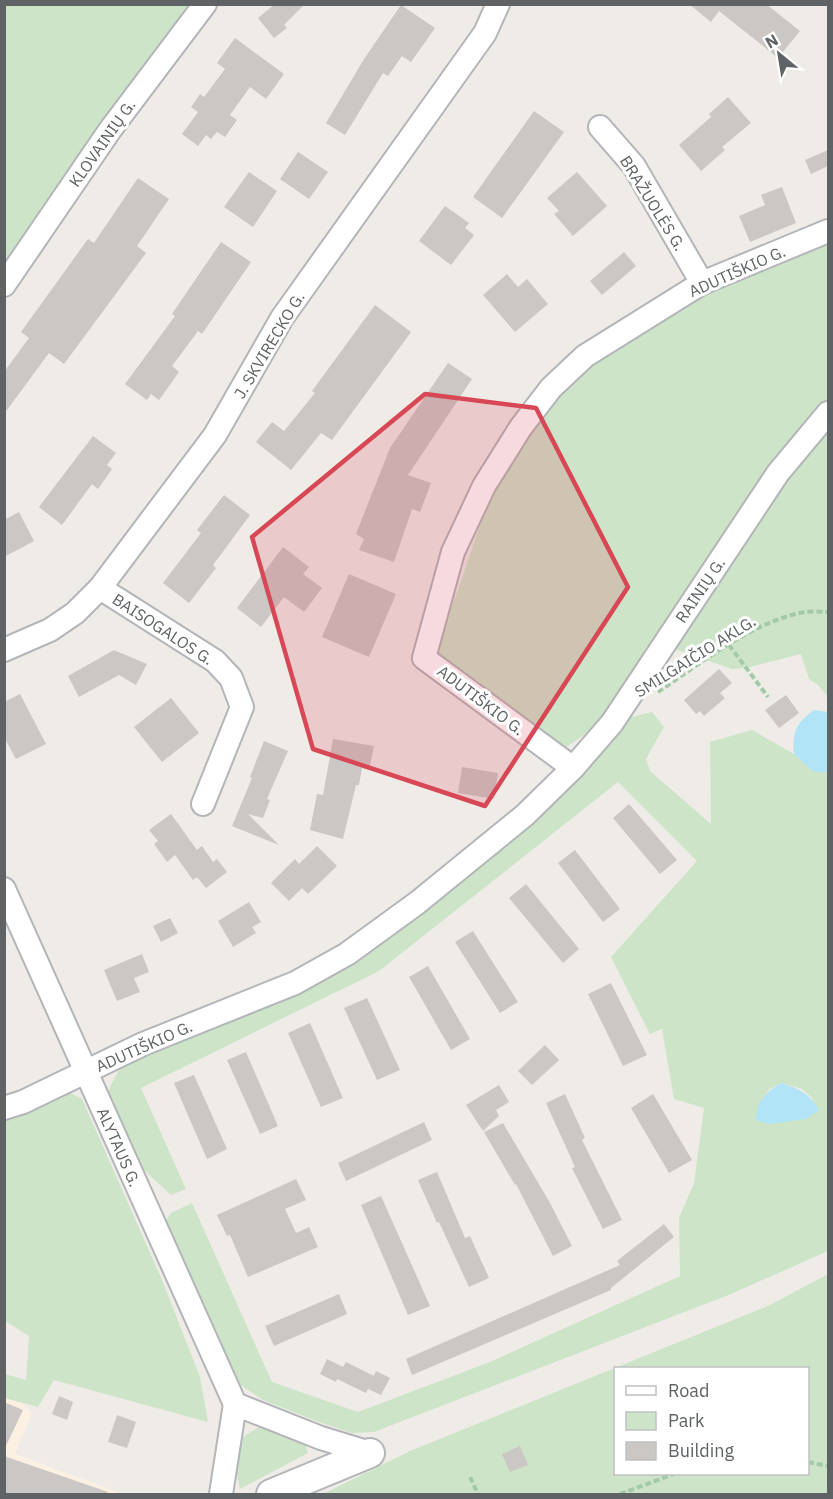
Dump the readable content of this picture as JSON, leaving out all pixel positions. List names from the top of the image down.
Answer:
{
  "streets": {
    "street": [
      "KLOVAINIŲ G.",
      "BRAŽUOLĖS G.",
      "ADUTIŠKIO G.",
      "J. SKVIRECKO G.",
      "RAINIŲ G.",
      "BAISOGALOS G.",
      "ALYTAUS G."
    ],
    "path": ["SMILGAIČIO AKLG."]
  },
  "crossings": [
    ["BRAŽUOLĖS G.", "ADUTIŠKIO G."],
    ["ADUTIŠKIO G.", "RAINIŲ G."],
    ["ADUTIŠKIO G.", "ALYTAUS G."],
    ["J. SKVIRECKO G.", "BAISOGALOS G."]
  ],
  "legend": ["Road", "Park", "Building"],
  "north": "top left"
}
